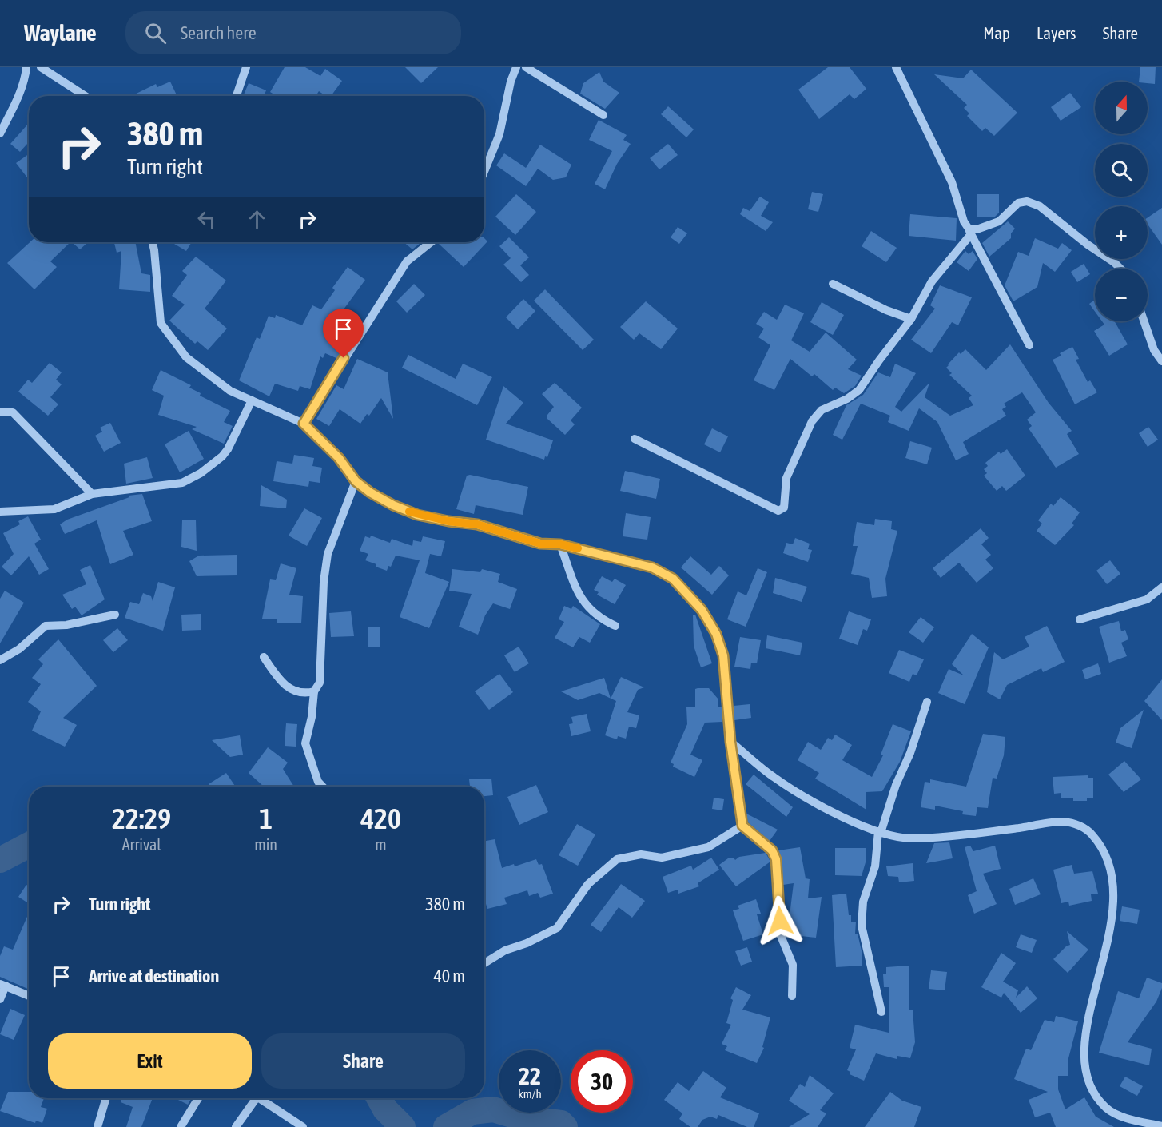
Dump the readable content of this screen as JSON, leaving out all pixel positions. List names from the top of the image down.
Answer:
{
  "north": "top",
  "page": {
    "header": "Waylane",
    "search": "Search here",
    "nav": ["Map", "Layers", "Share"],
    "map_buttons": ["+", "−"],
    "turn": ["380 m", "Turn right"],
    "eta": [
      "22:29",
      "Arrival",
      "1",
      "min",
      "420",
      "m"
    ],
    "list": [
      {
        "name": "Turn right",
        "value": "380 m"
      },
      {
        "name": "Arrive at destination",
        "value": "40 m"
      }
    ],
    "buttons": ["Exit", "Share"],
    "speed": "22 km/h",
    "limit": "30"
  }
}
